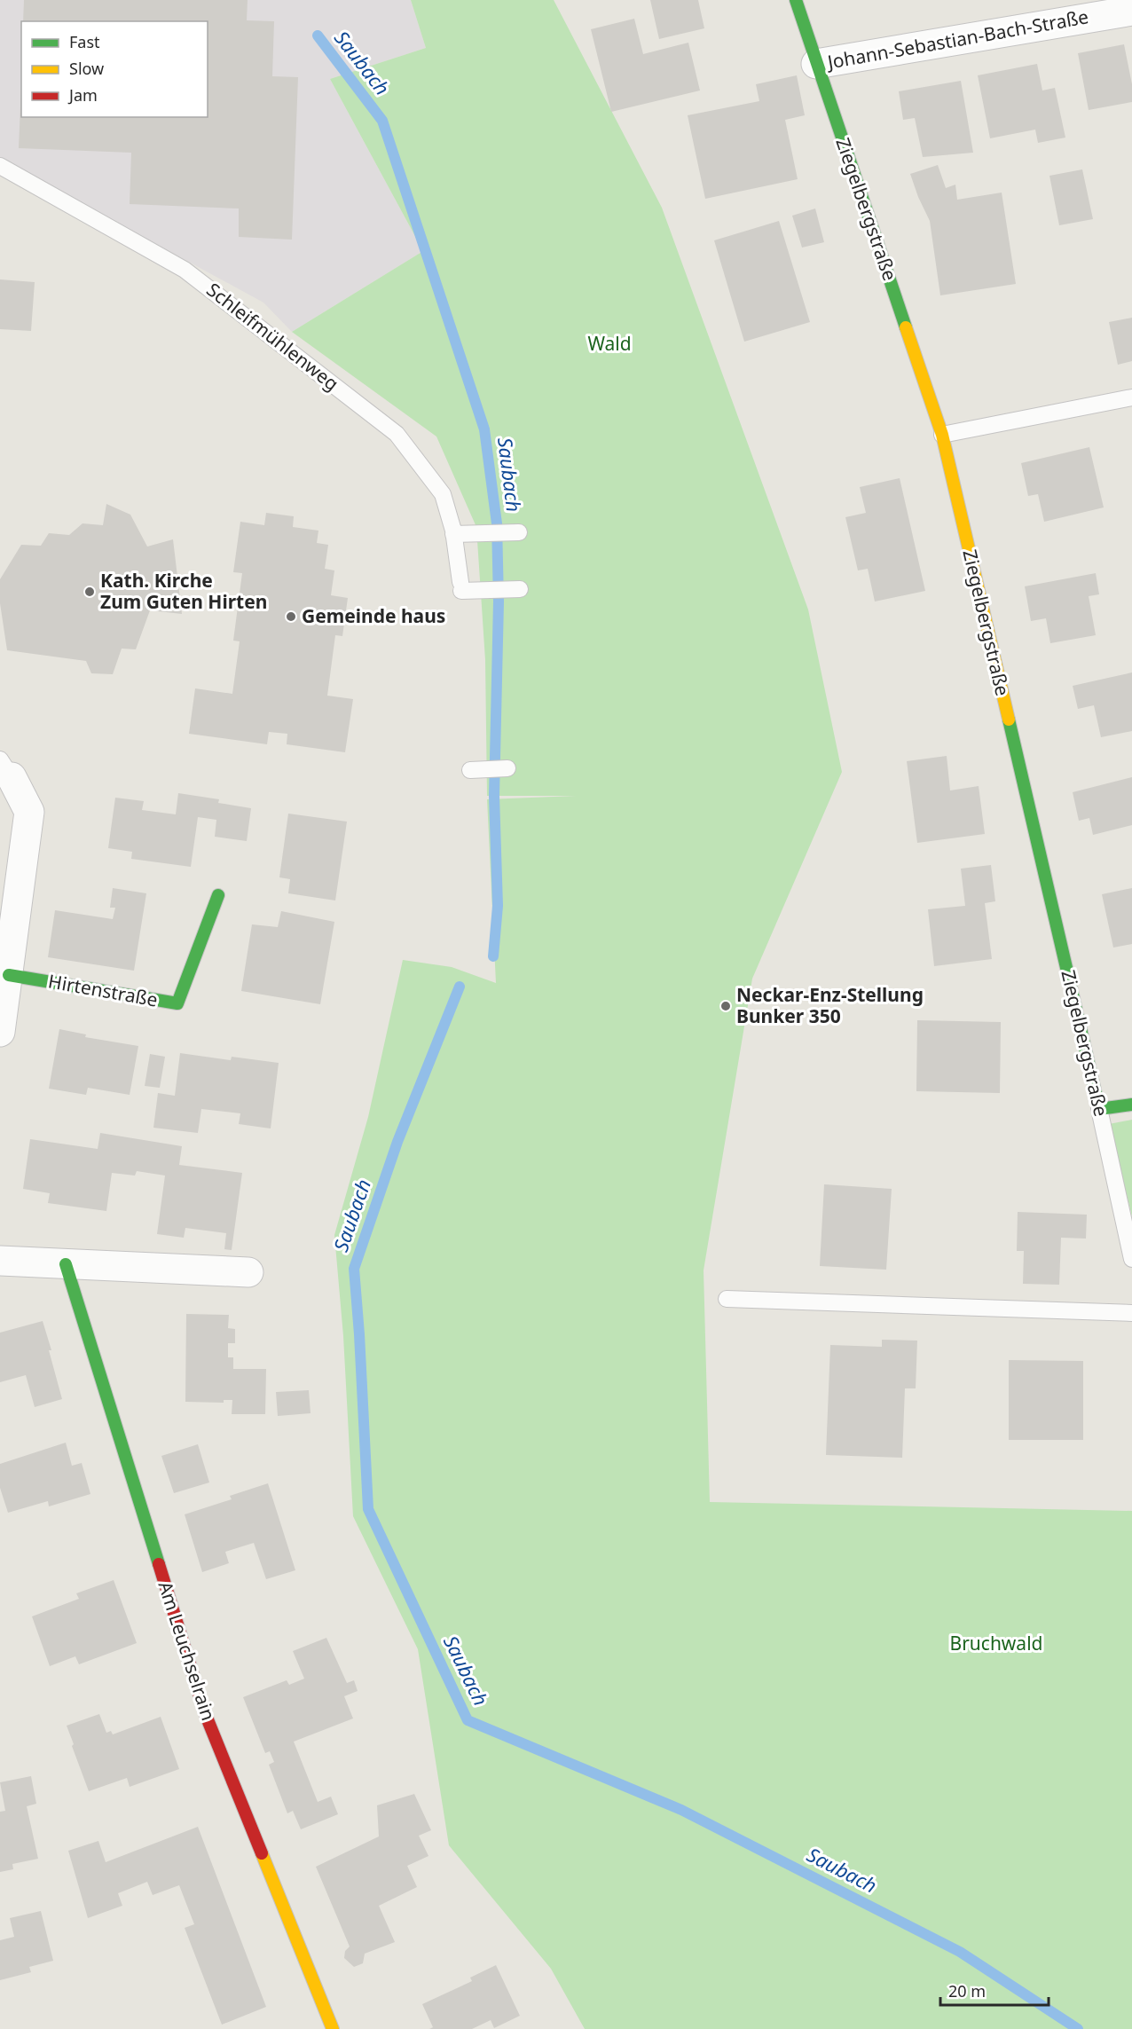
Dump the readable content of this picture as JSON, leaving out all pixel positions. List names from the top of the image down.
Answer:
{
  "streets": {
    "street": [
      "Johann-Sebastian-Bach-Straße",
      "Ziegelbergstraße",
      "Hirtenstraße",
      "Am Leuchselrain"
    ],
    "lane": ["Schleifmühlenweg"]
  },
  "crossings": [
    ["Johann-Sebastian-Bach-Straße", "Ziegelbergstraße"]
  ],
  "water": ["Saubach"],
  "parks": ["Wald", "Bruchwald"],
  "places": ["Kath. Kirche Zum Guten Hirten", "Gemeinde haus", "Neckar-Enz-Stellung Bunker 350"],
  "legend": ["Fast", "Slow", "Jam"],
  "scale_bar": "20 m"
}
